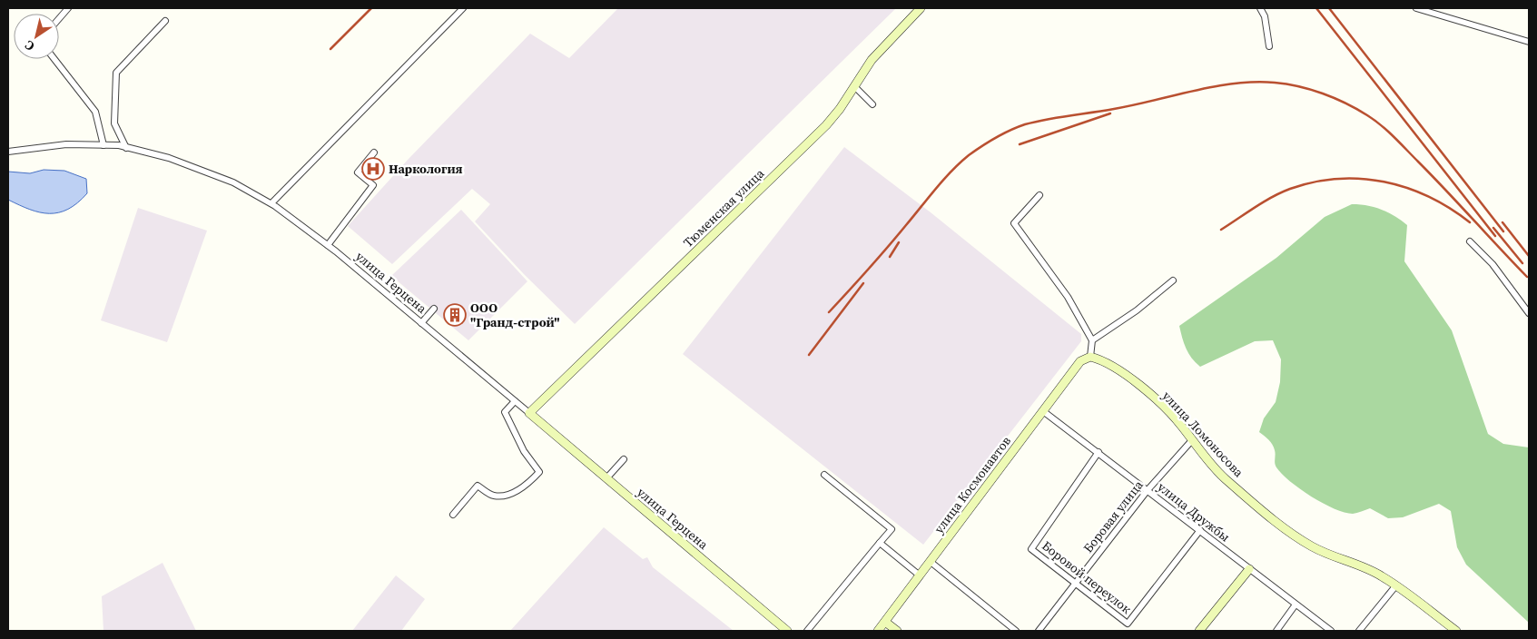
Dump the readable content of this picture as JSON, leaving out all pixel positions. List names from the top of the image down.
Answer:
{
  "streets": {
    "street": [
      "Тюменская улица",
      "улица Герцена",
      "улица Ломоносова",
      "улица Космонавтов",
      "улица Дружбы",
      "Боровая улица",
      "Боровой переулок"
    ]
  },
  "crossings": [
    ["Тюменская улица", "улица Герцена"],
    ["улица Ломоносова", "улица Космонавтов"],
    ["улица Ломоносова", "Боровая улица"],
    ["улица Космонавтов", "улица Дружбы"],
    ["улица Дружбы", "Боровая улица"],
    ["улица Дружбы", "Боровой переулок"],
    ["Боровая улица", "Боровой переулок"]
  ],
  "places": {
    "hospital": ["Наркология"],
    "building": ["ООО \"Гранд-строй\""]
  },
  "north": "bottom left"
}
